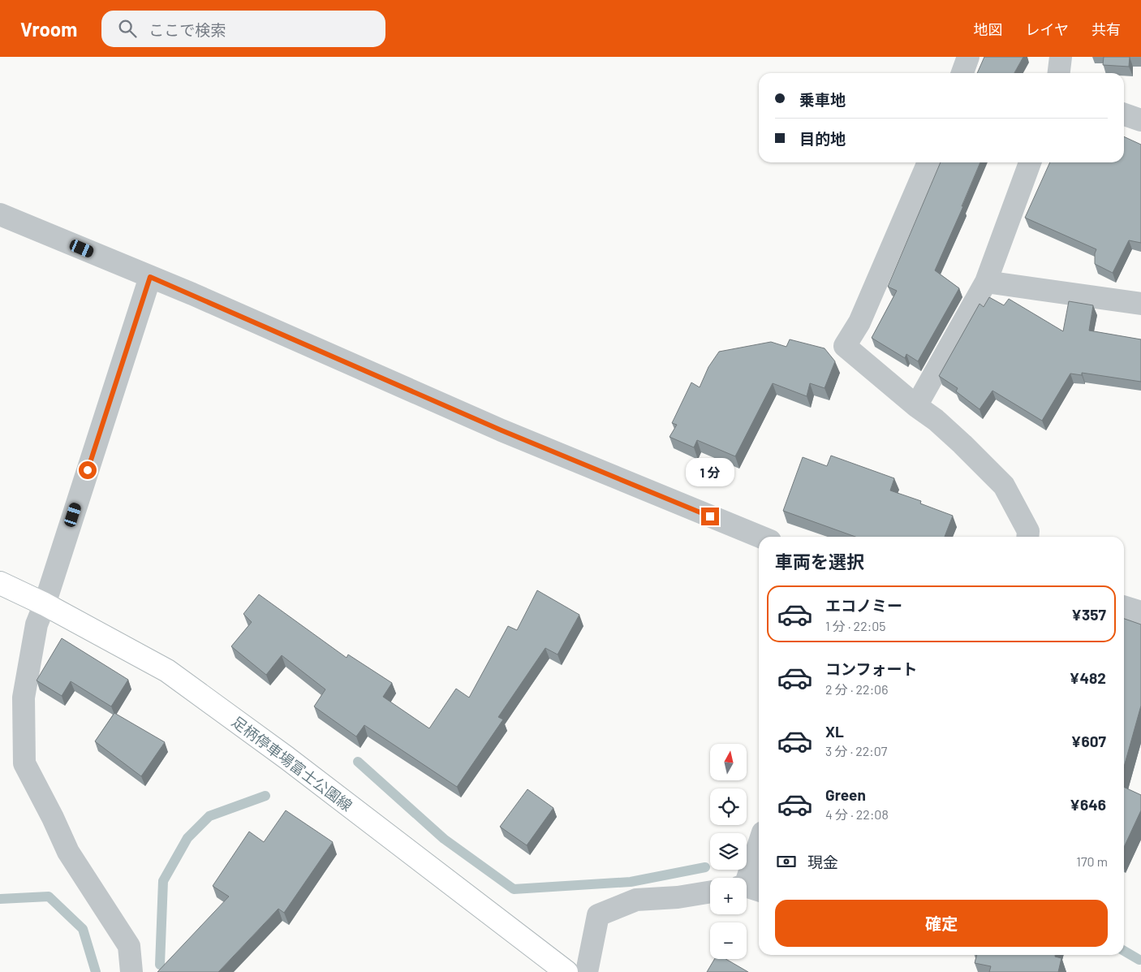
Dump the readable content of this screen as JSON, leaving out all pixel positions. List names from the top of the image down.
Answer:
{
  "streets": {
    "main road": ["足柄停車場富士公園線"]
  },
  "north": "top",
  "page": {
    "header": "Vroom",
    "search": "ここで検索",
    "nav": ["地図", "レイヤ", "共有"],
    "banner": ["乗車地", "目的地"],
    "bubble": "1 分",
    "heading": "車両を選択",
    "list": [
      {
        "name": "エコノミー",
        "note": "1 分 · 22:05",
        "value": "¥357"
      },
      {
        "name": "コンフォート",
        "note": "2 分 · 22:06",
        "value": "¥482"
      },
      {
        "name": "XL",
        "note": "3 分 · 22:07",
        "value": "¥607"
      },
      {
        "name": "Green",
        "note": "4 分 · 22:08",
        "value": "¥646"
      }
    ],
    "map_buttons": ["+", "−"],
    "pay": ["現金", "170 m"],
    "buttons": "確定"
  }
}
